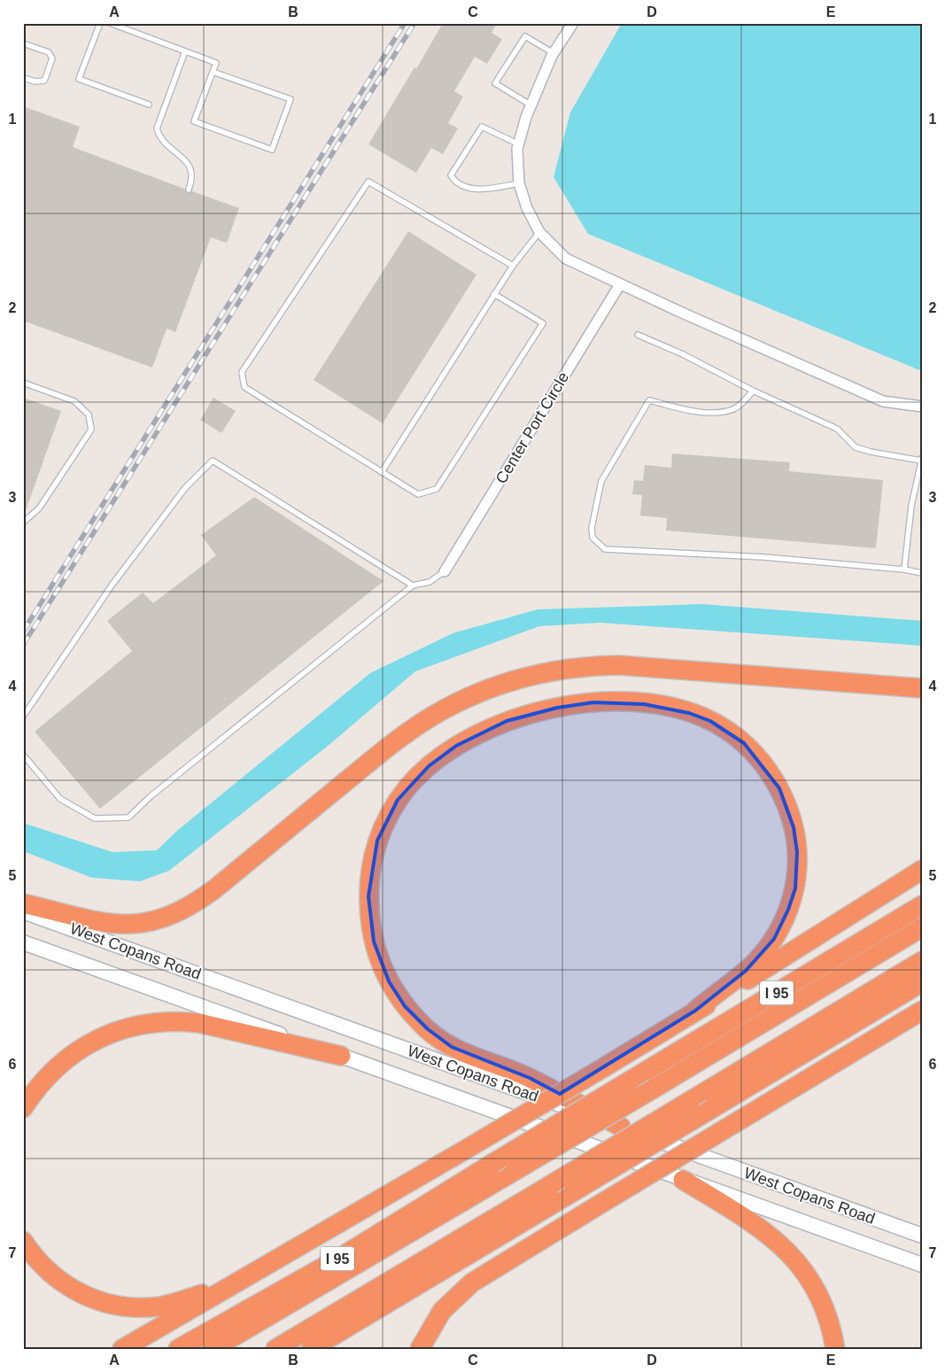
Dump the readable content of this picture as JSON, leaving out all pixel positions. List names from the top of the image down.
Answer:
{
  "streets": {
    "highway": ["I 95"],
    "main road": ["West Copans Road"],
    "street": ["Center Port Circle"]
  },
  "grid": {
    "columns": [
      "A",
      "B",
      "C",
      "D",
      "E"
    ],
    "rows": [
      "1",
      "2",
      "3",
      "4",
      "5",
      "6",
      "7"
    ]
  }
}
